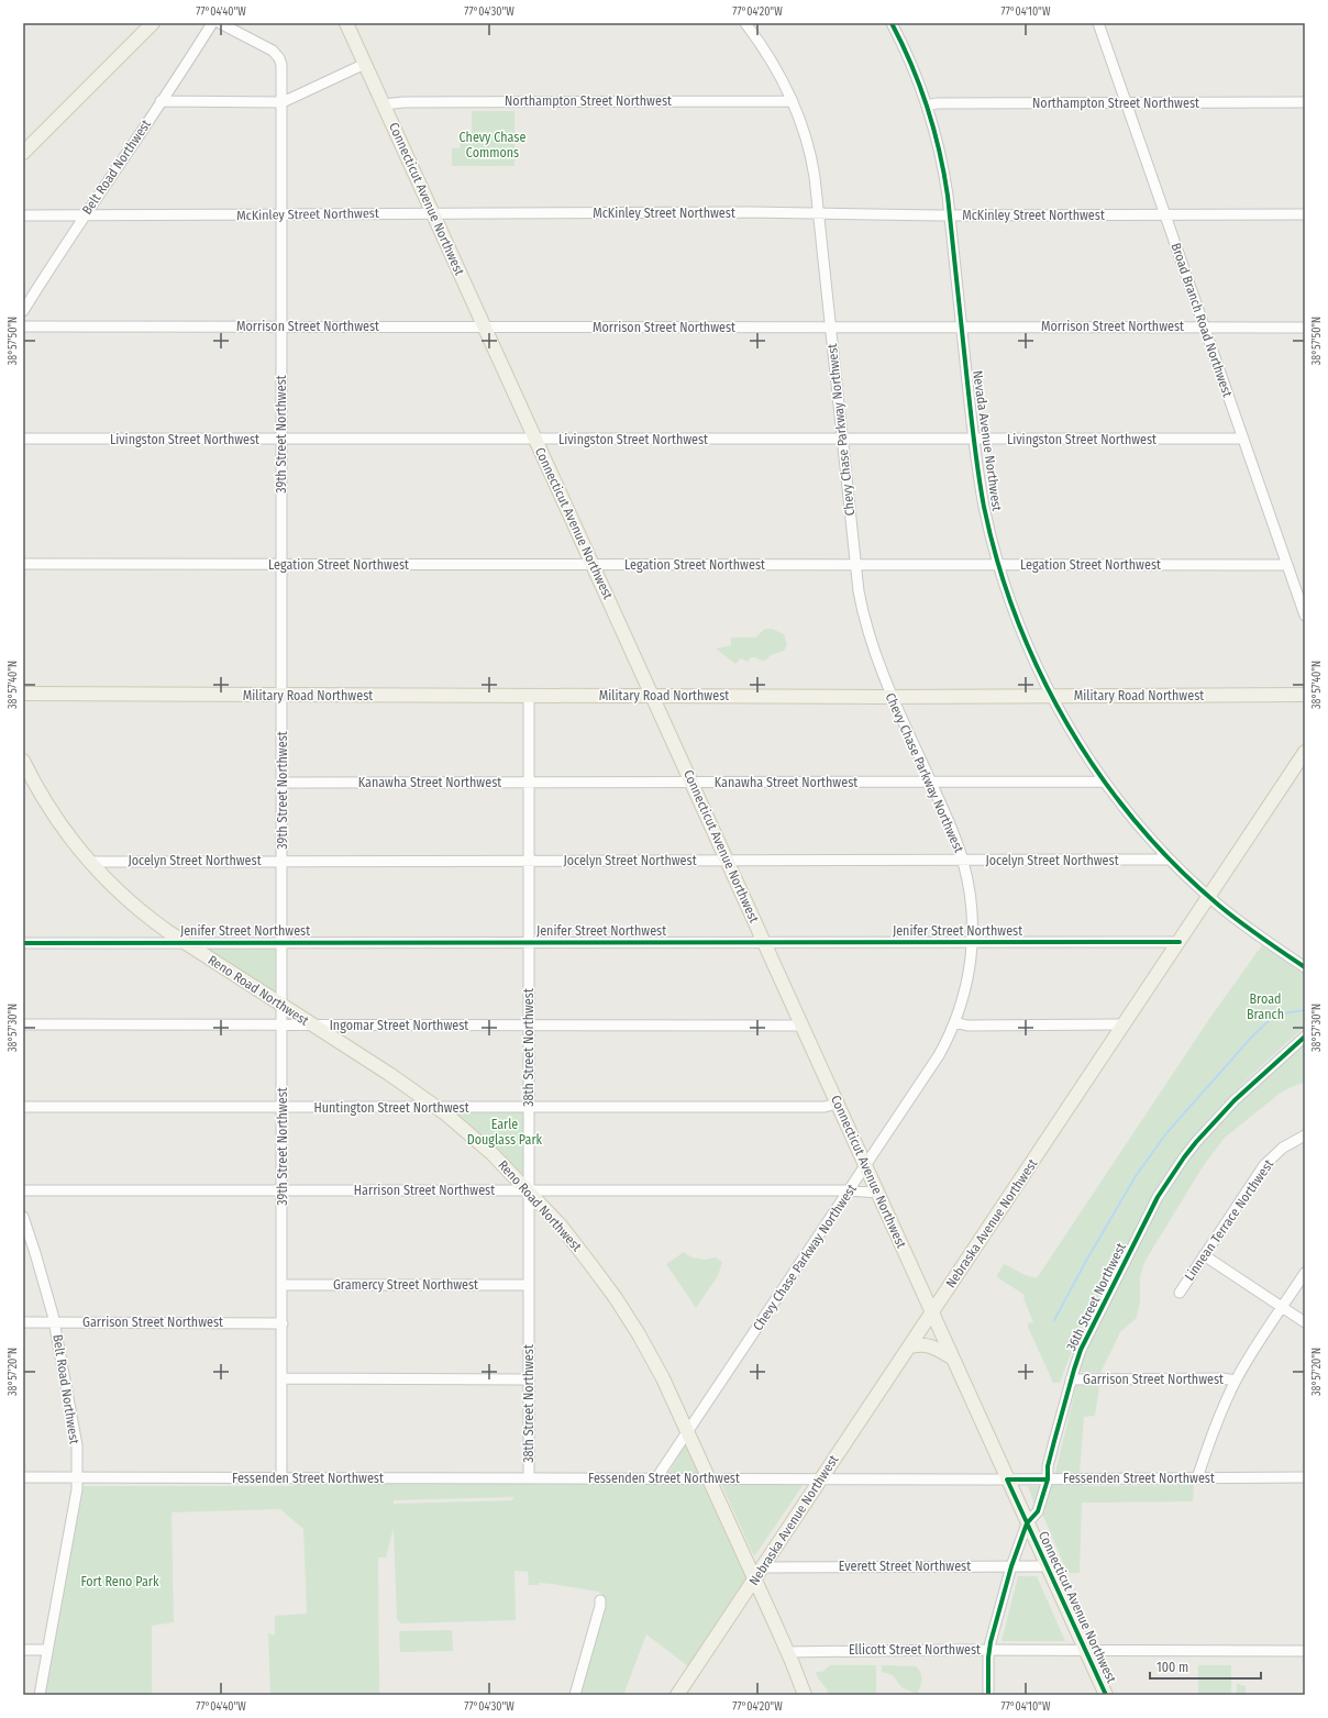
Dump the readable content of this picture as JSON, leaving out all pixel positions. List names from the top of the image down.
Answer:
{
  "streets": {
    "main road": [
      "Connecticut Avenue Northwest",
      "Military Road Northwest",
      "Reno Road Northwest",
      "Nebraska Avenue Northwest"
    ],
    "street": [
      "Northampton Street Northwest",
      "Belt Road Northwest",
      "McKinley Street Northwest",
      "Broad Branch Road Northwest",
      "Morrison Street Northwest",
      "Chevy Chase Parkway Northwest",
      "39th Street Northwest",
      "Livingston Street Northwest",
      "Nevada Avenue Northwest",
      "Legation Street Northwest",
      "Kanawha Street Northwest",
      "Jocelyn Street Northwest",
      "Jenifer Street Northwest",
      "Ingomar Street Northwest",
      "38th Street Northwest",
      "Huntington Street Northwest",
      "Harrison Street Northwest",
      "Linnean Terrace Northwest",
      "Gramercy Street Northwest",
      "36th Street Northwest",
      "Garrison Street Northwest",
      "Fessenden Street Northwest",
      "Everett Street Northwest",
      "Ellicott Street Northwest"
    ]
  },
  "crossings": [
    ["Northampton Street Northwest", "Connecticut Avenue Northwest"],
    ["Northampton Street Northwest", "Broad Branch Road Northwest"],
    ["Northampton Street Northwest", "Chevy Chase Parkway Northwest"],
    ["Northampton Street Northwest", "Nevada Avenue Northwest"],
    ["Belt Road Northwest", "McKinley Street Northwest"],
    ["Belt Road Northwest", "Garrison Street Northwest"],
    ["Belt Road Northwest", "Fessenden Street Northwest"],
    ["Connecticut Avenue Northwest", "McKinley Street Northwest"],
    ["Connecticut Avenue Northwest", "Morrison Street Northwest"],
    ["Connecticut Avenue Northwest", "Chevy Chase Parkway Northwest"],
    ["Connecticut Avenue Northwest", "Livingston Street Northwest"],
    ["Connecticut Avenue Northwest", "Legation Street Northwest"],
    ["Connecticut Avenue Northwest", "Military Road Northwest"],
    ["Connecticut Avenue Northwest", "Kanawha Street Northwest"],
    ["Connecticut Avenue Northwest", "Jocelyn Street Northwest"],
    ["Connecticut Avenue Northwest", "Jenifer Street Northwest"],
    ["Connecticut Avenue Northwest", "Ingomar Street Northwest"],
    ["Connecticut Avenue Northwest", "Huntington Street Northwest"],
    ["Connecticut Avenue Northwest", "Harrison Street Northwest"],
    ["Connecticut Avenue Northwest", "Nebraska Avenue Northwest"],
    ["Connecticut Avenue Northwest", "36th Street Northwest"],
    ["Connecticut Avenue Northwest", "Fessenden Street Northwest"],
    ["Connecticut Avenue Northwest", "Everett Street Northwest"],
    ["Connecticut Avenue Northwest", "Ellicott Street Northwest"],
    ["McKinley Street Northwest", "Broad Branch Road Northwest"],
    ["McKinley Street Northwest", "Chevy Chase Parkway Northwest"],
    ["McKinley Street Northwest", "39th Street Northwest"],
    ["McKinley Street Northwest", "Nevada Avenue Northwest"],
    ["Broad Branch Road Northwest", "Morrison Street Northwest"],
    ["Broad Branch Road Northwest", "Livingston Street Northwest"],
    ["Broad Branch Road Northwest", "Legation Street Northwest"],
    ["Morrison Street Northwest", "Chevy Chase Parkway Northwest"],
    ["Morrison Street Northwest", "39th Street Northwest"],
    ["Morrison Street Northwest", "Nevada Avenue Northwest"],
    ["Chevy Chase Parkway Northwest", "Livingston Street Northwest"],
    ["Chevy Chase Parkway Northwest", "Legation Street Northwest"],
    ["Chevy Chase Parkway Northwest", "Military Road Northwest"],
    ["Chevy Chase Parkway Northwest", "Kanawha Street Northwest"],
    ["Chevy Chase Parkway Northwest", "Jocelyn Street Northwest"],
    ["Chevy Chase Parkway Northwest", "Jenifer Street Northwest"],
    ["Chevy Chase Parkway Northwest", "Reno Road Northwest"],
    ["Chevy Chase Parkway Northwest", "Harrison Street Northwest"],
    ["Chevy Chase Parkway Northwest", "Fessenden Street Northwest"],
    ["39th Street Northwest", "Livingston Street Northwest"],
    ["39th Street Northwest", "Legation Street Northwest"],
    ["39th Street Northwest", "Military Road Northwest"],
    ["39th Street Northwest", "Kanawha Street Northwest"],
    ["39th Street Northwest", "Jocelyn Street Northwest"],
    ["39th Street Northwest", "Jenifer Street Northwest"],
    ["39th Street Northwest", "Reno Road Northwest"],
    ["39th Street Northwest", "Ingomar Street Northwest"],
    ["39th Street Northwest", "Huntington Street Northwest"],
    ["39th Street Northwest", "Harrison Street Northwest"],
    ["39th Street Northwest", "Gramercy Street Northwest"],
    ["39th Street Northwest", "Garrison Street Northwest"],
    ["39th Street Northwest", "Fessenden Street Northwest"],
    ["Livingston Street Northwest", "Nevada Avenue Northwest"],
    ["Nevada Avenue Northwest", "Legation Street Northwest"],
    ["Nevada Avenue Northwest", "Military Road Northwest"],
    ["Nevada Avenue Northwest", "Kanawha Street Northwest"],
    ["Nevada Avenue Northwest", "Jocelyn Street Northwest"],
    ["Nevada Avenue Northwest", "Nebraska Avenue Northwest"],
    ["Military Road Northwest", "38th Street Northwest"],
    ["Kanawha Street Northwest", "38th Street Northwest"],
    ["Jocelyn Street Northwest", "Reno Road Northwest"],
    ["Jocelyn Street Northwest", "38th Street Northwest"],
    ["Jenifer Street Northwest", "Reno Road Northwest"],
    ["Jenifer Street Northwest", "38th Street Northwest"],
    ["Jenifer Street Northwest", "Nebraska Avenue Northwest"],
    ["Reno Road Northwest", "Ingomar Street Northwest"],
    ["Reno Road Northwest", "38th Street Northwest"],
    ["Reno Road Northwest", "Huntington Street Northwest"],
    ["Reno Road Northwest", "Harrison Street Northwest"],
    ["Reno Road Northwest", "Nebraska Avenue Northwest"],
    ["Reno Road Northwest", "Fessenden Street Northwest"],
    ["Reno Road Northwest", "Ellicott Street Northwest"],
    ["Ingomar Street Northwest", "38th Street Northwest"],
    ["38th Street Northwest", "Huntington Street Northwest"],
    ["38th Street Northwest", "Harrison Street Northwest"],
    ["38th Street Northwest", "Gramercy Street Northwest"],
    ["38th Street Northwest", "Fessenden Street Northwest"],
    ["Nebraska Avenue Northwest", "Fessenden Street Northwest"],
    ["Nebraska Avenue Northwest", "Everett Street Northwest"],
    ["36th Street Northwest", "Garrison Street Northwest"],
    ["36th Street Northwest", "Fessenden Street Northwest"],
    ["36th Street Northwest", "Everett Street Northwest"],
    ["36th Street Northwest", "Ellicott Street Northwest"]
  ],
  "parks": [
    "Chevy Chase Commons",
    "Broad Branch",
    "Earle Douglass Park",
    "Fort Reno Park"
  ],
  "scale_bar": "100 m",
  "coordinates": [
    "77°04'40\"W",
    "77°04'30\"W",
    "77°04'20\"W",
    "77°04'10\"W",
    "38°57'50\"N",
    "38°57'40\"N",
    "38°57'30\"N",
    "38°57'20\"N"
  ]
}
